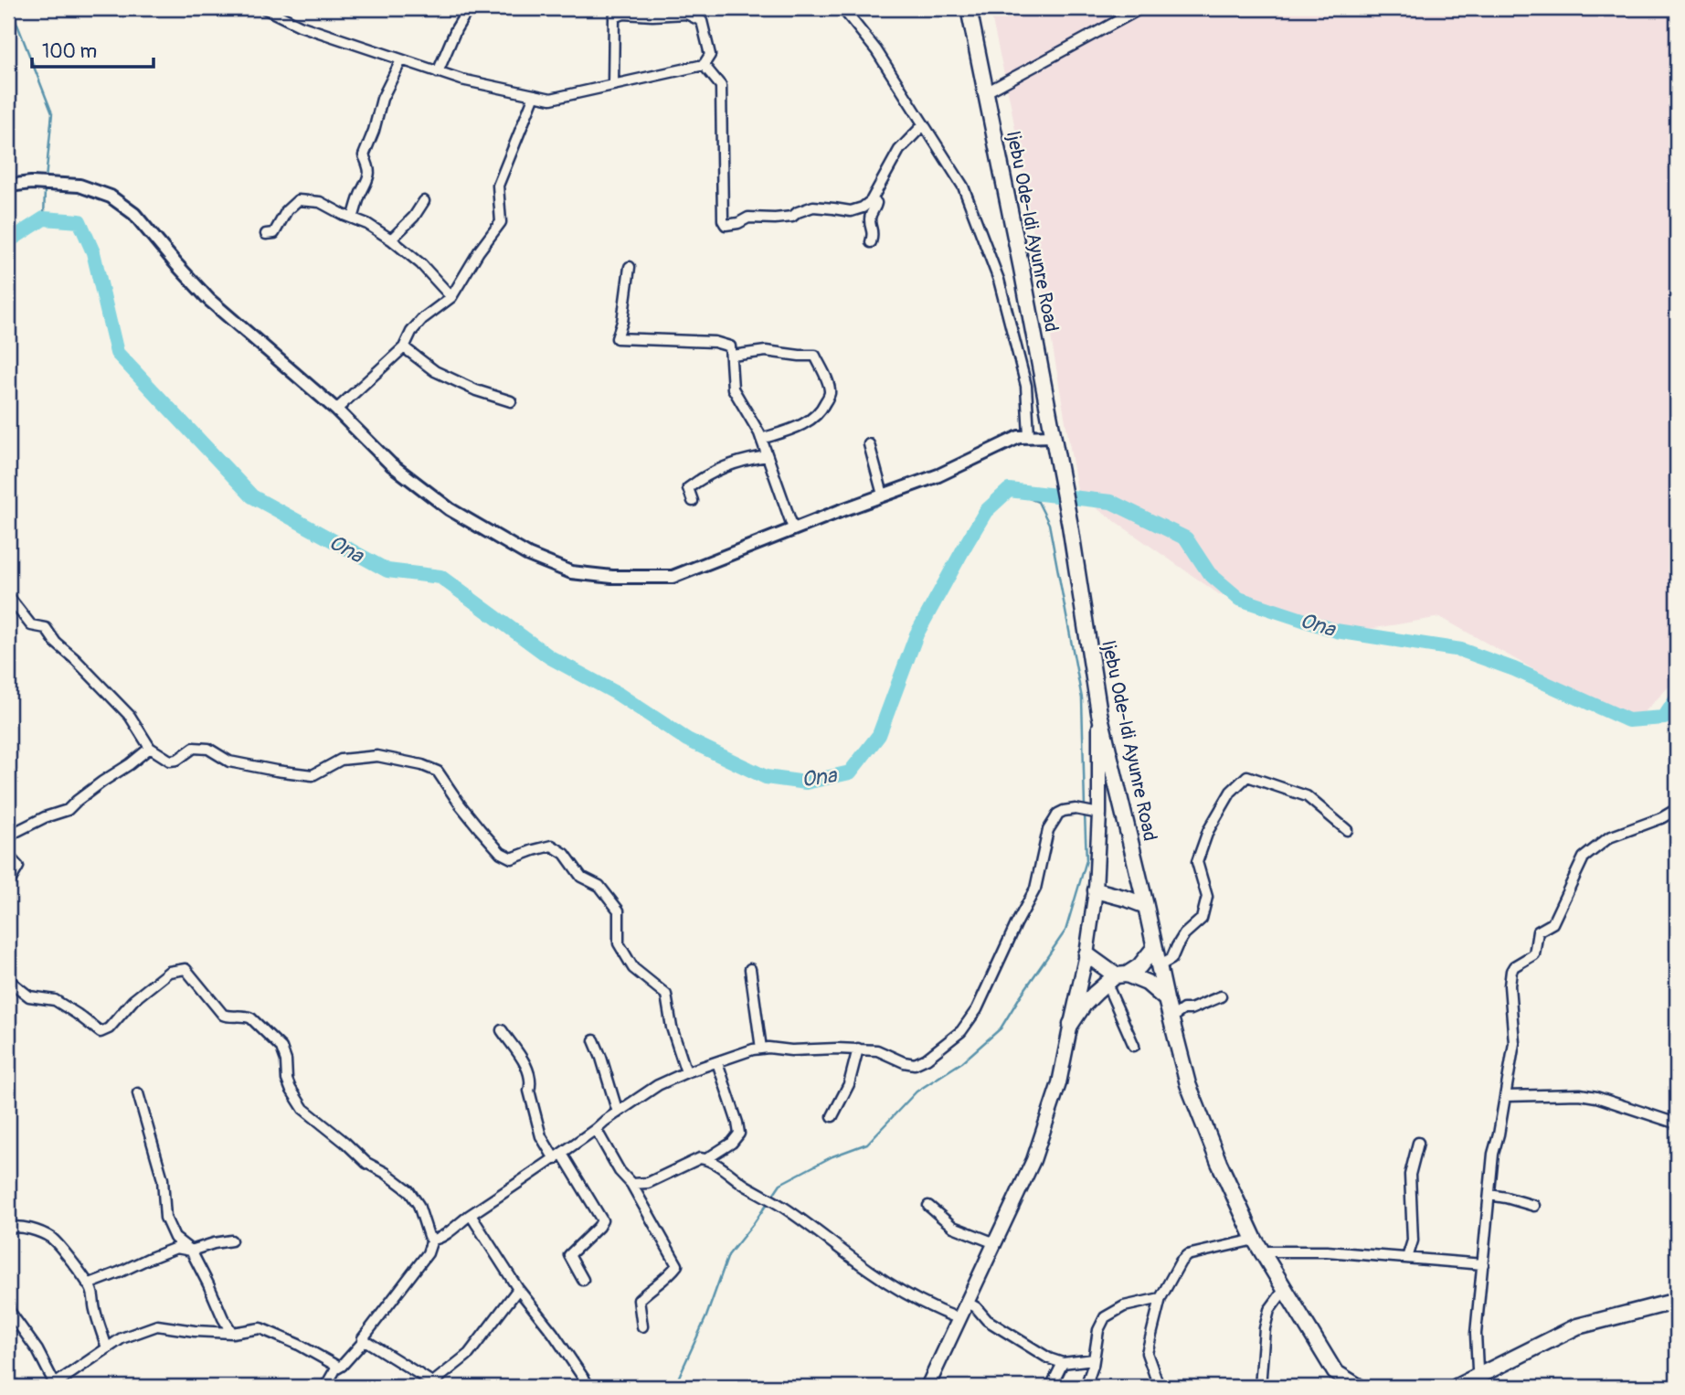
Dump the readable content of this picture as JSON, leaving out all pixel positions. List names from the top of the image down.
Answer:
{
  "streets": {
    "main road": ["Ijebu Ode-Idi Ayunre Road"]
  },
  "water": ["Ona"],
  "scale_bar": "100 m"
}
